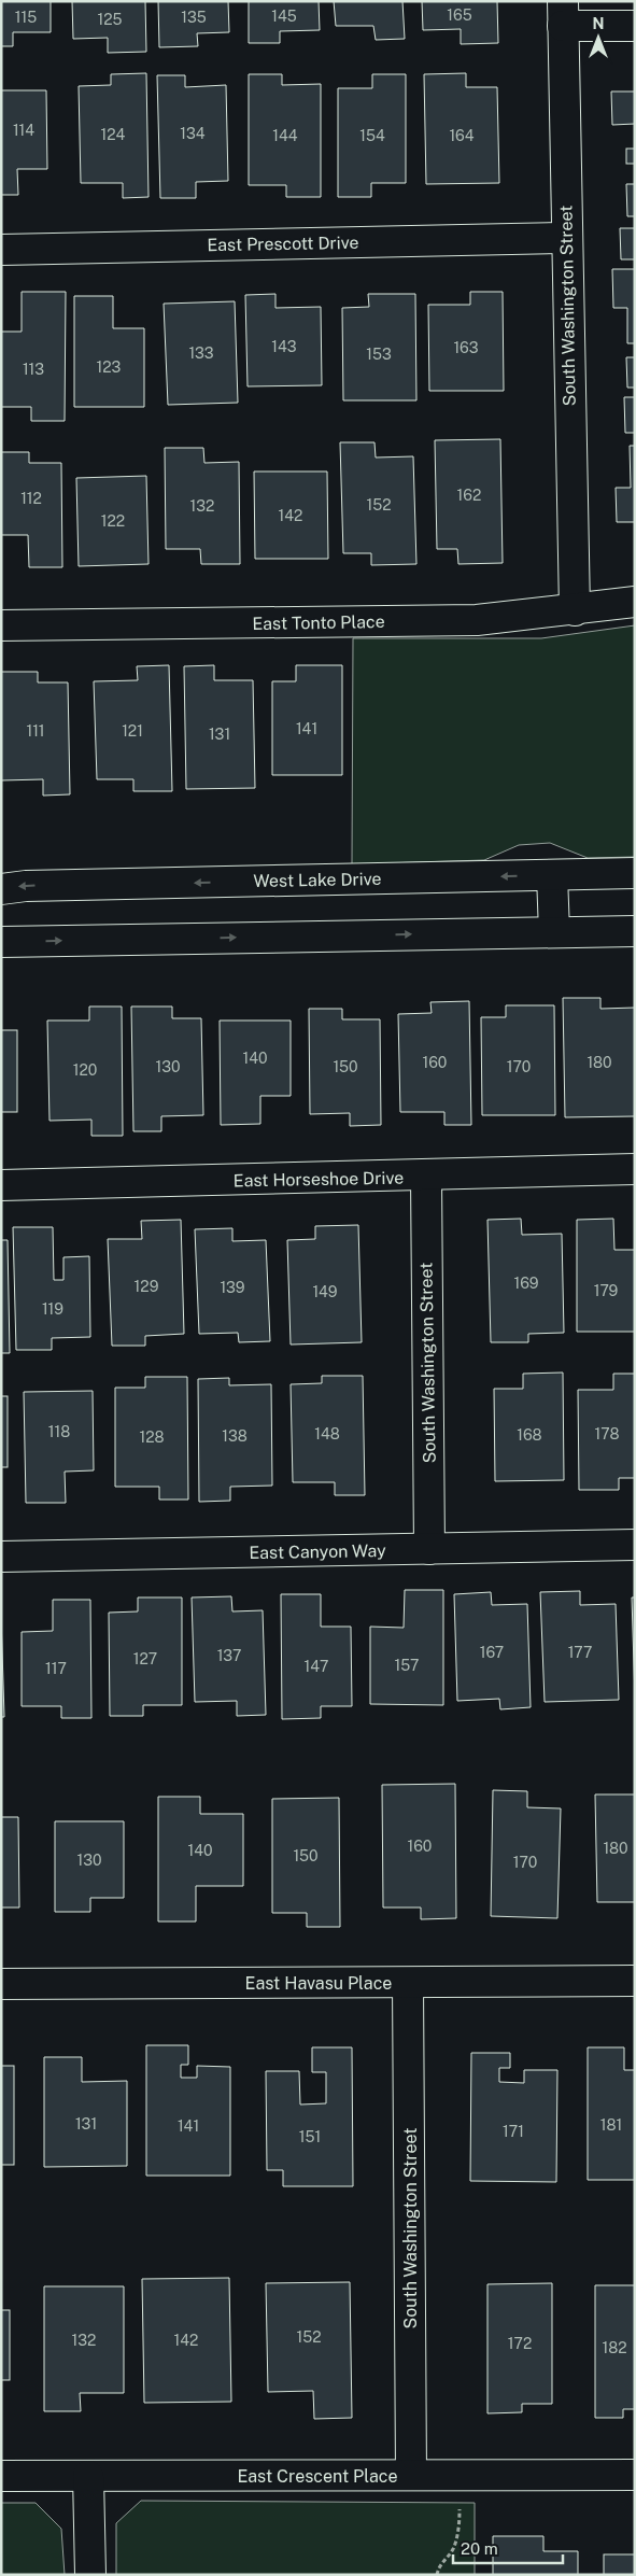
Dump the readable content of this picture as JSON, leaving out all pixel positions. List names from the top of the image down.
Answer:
{
  "streets": {
    "street": [
      "East Prescott Drive",
      "South Washington Street",
      "East Tonto Place",
      "West Lake Drive",
      "East Horseshoe Drive",
      "East Canyon Way",
      "East Havasu Place",
      "East Crescent Place"
    ]
  },
  "crossings": [
    ["East Prescott Drive", "South Washington Street"],
    ["South Washington Street", "East Tonto Place"],
    ["South Washington Street", "East Horseshoe Drive"],
    ["South Washington Street", "East Canyon Way"],
    ["South Washington Street", "East Havasu Place"],
    ["South Washington Street", "East Crescent Place"]
  ],
  "house_numbers": [
    "165",
    "145",
    "115",
    "135",
    "125",
    "114",
    "134",
    "124",
    "144",
    "154",
    "164",
    "143",
    "163",
    "133",
    "153",
    "123",
    "113",
    "162",
    "112",
    "152",
    "132",
    "142",
    "122",
    "141",
    "111",
    "121",
    "131",
    "140",
    "160",
    "180",
    "130",
    "150",
    "170",
    "120",
    "169",
    "129",
    "139",
    "179",
    "149",
    "119",
    "118",
    "148",
    "178",
    "168",
    "138",
    "128",
    "167",
    "177",
    "137",
    "127",
    "157",
    "147",
    "117",
    "160",
    "180",
    "140",
    "150",
    "130",
    "170",
    "131",
    "181",
    "141",
    "171",
    "151",
    "152",
    "132",
    "142",
    "172",
    "182"
  ],
  "scale_bar": "20 m",
  "north": "top"
}
